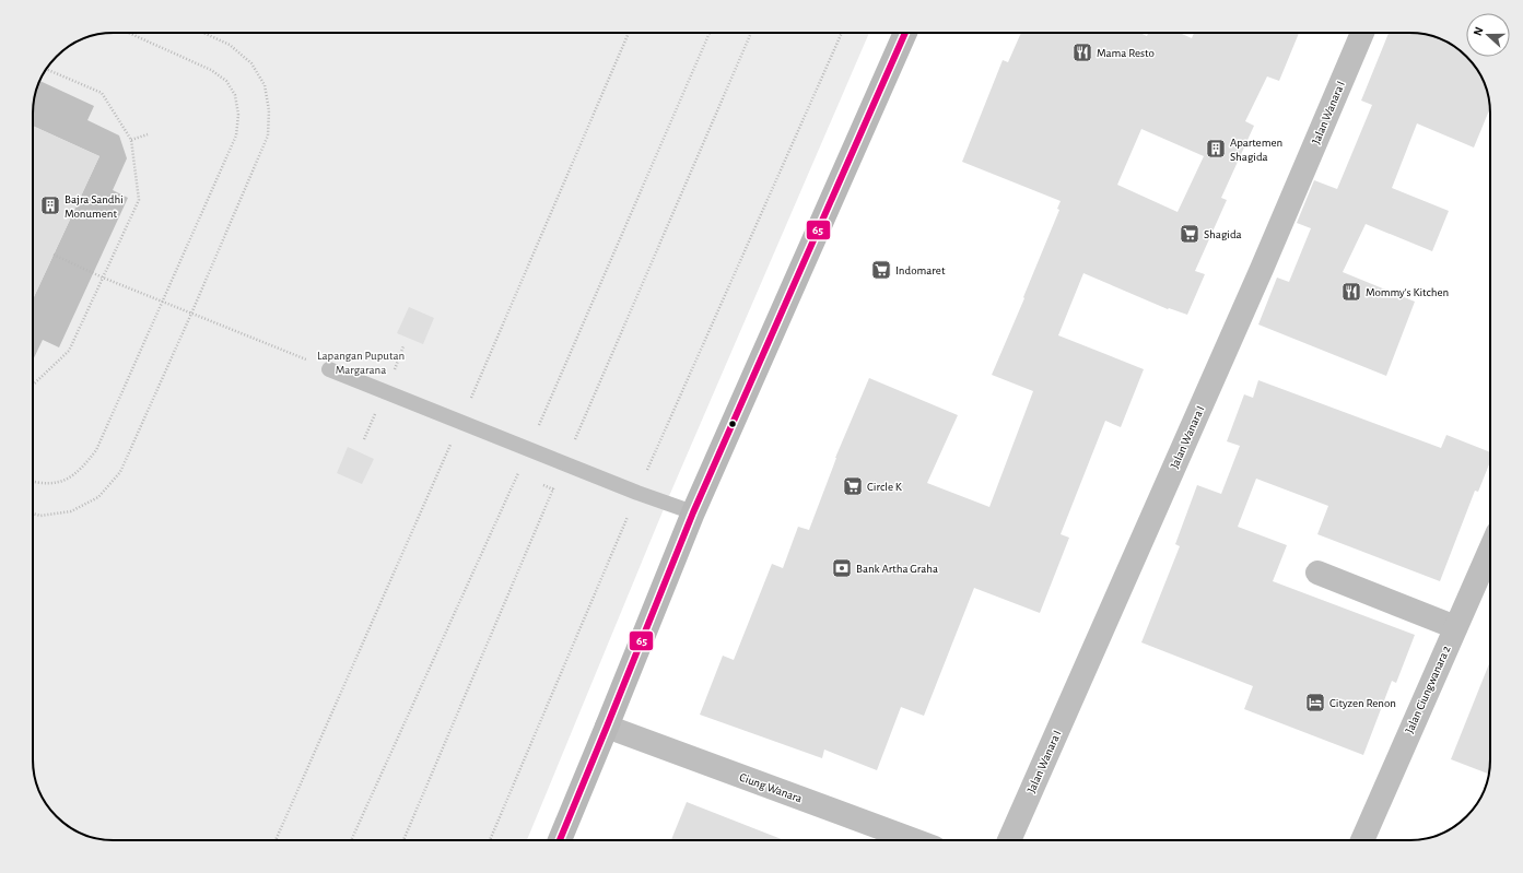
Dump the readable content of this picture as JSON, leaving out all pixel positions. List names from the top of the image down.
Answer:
{
  "streets": {
    "street": ["Jalan Wanara I", "Jalan Ciungwanara 2", "Ciung Wanara"]
  },
  "parks": ["Lapangan Puputan Margarana"],
  "places": {
    "restaurant": ["Mama Resto", "Mommy's Kitchen"],
    "building": ["Apartemen Shagida", "Bajra Sandhi Monument"],
    "supermarket": ["Shagida", "Indomaret", "Circle K"],
    "bank": ["Bank Artha Graha"],
    "hotel": ["Cityzen Renon"]
  },
  "lines": ["transit line 65"],
  "north": "left"
}
